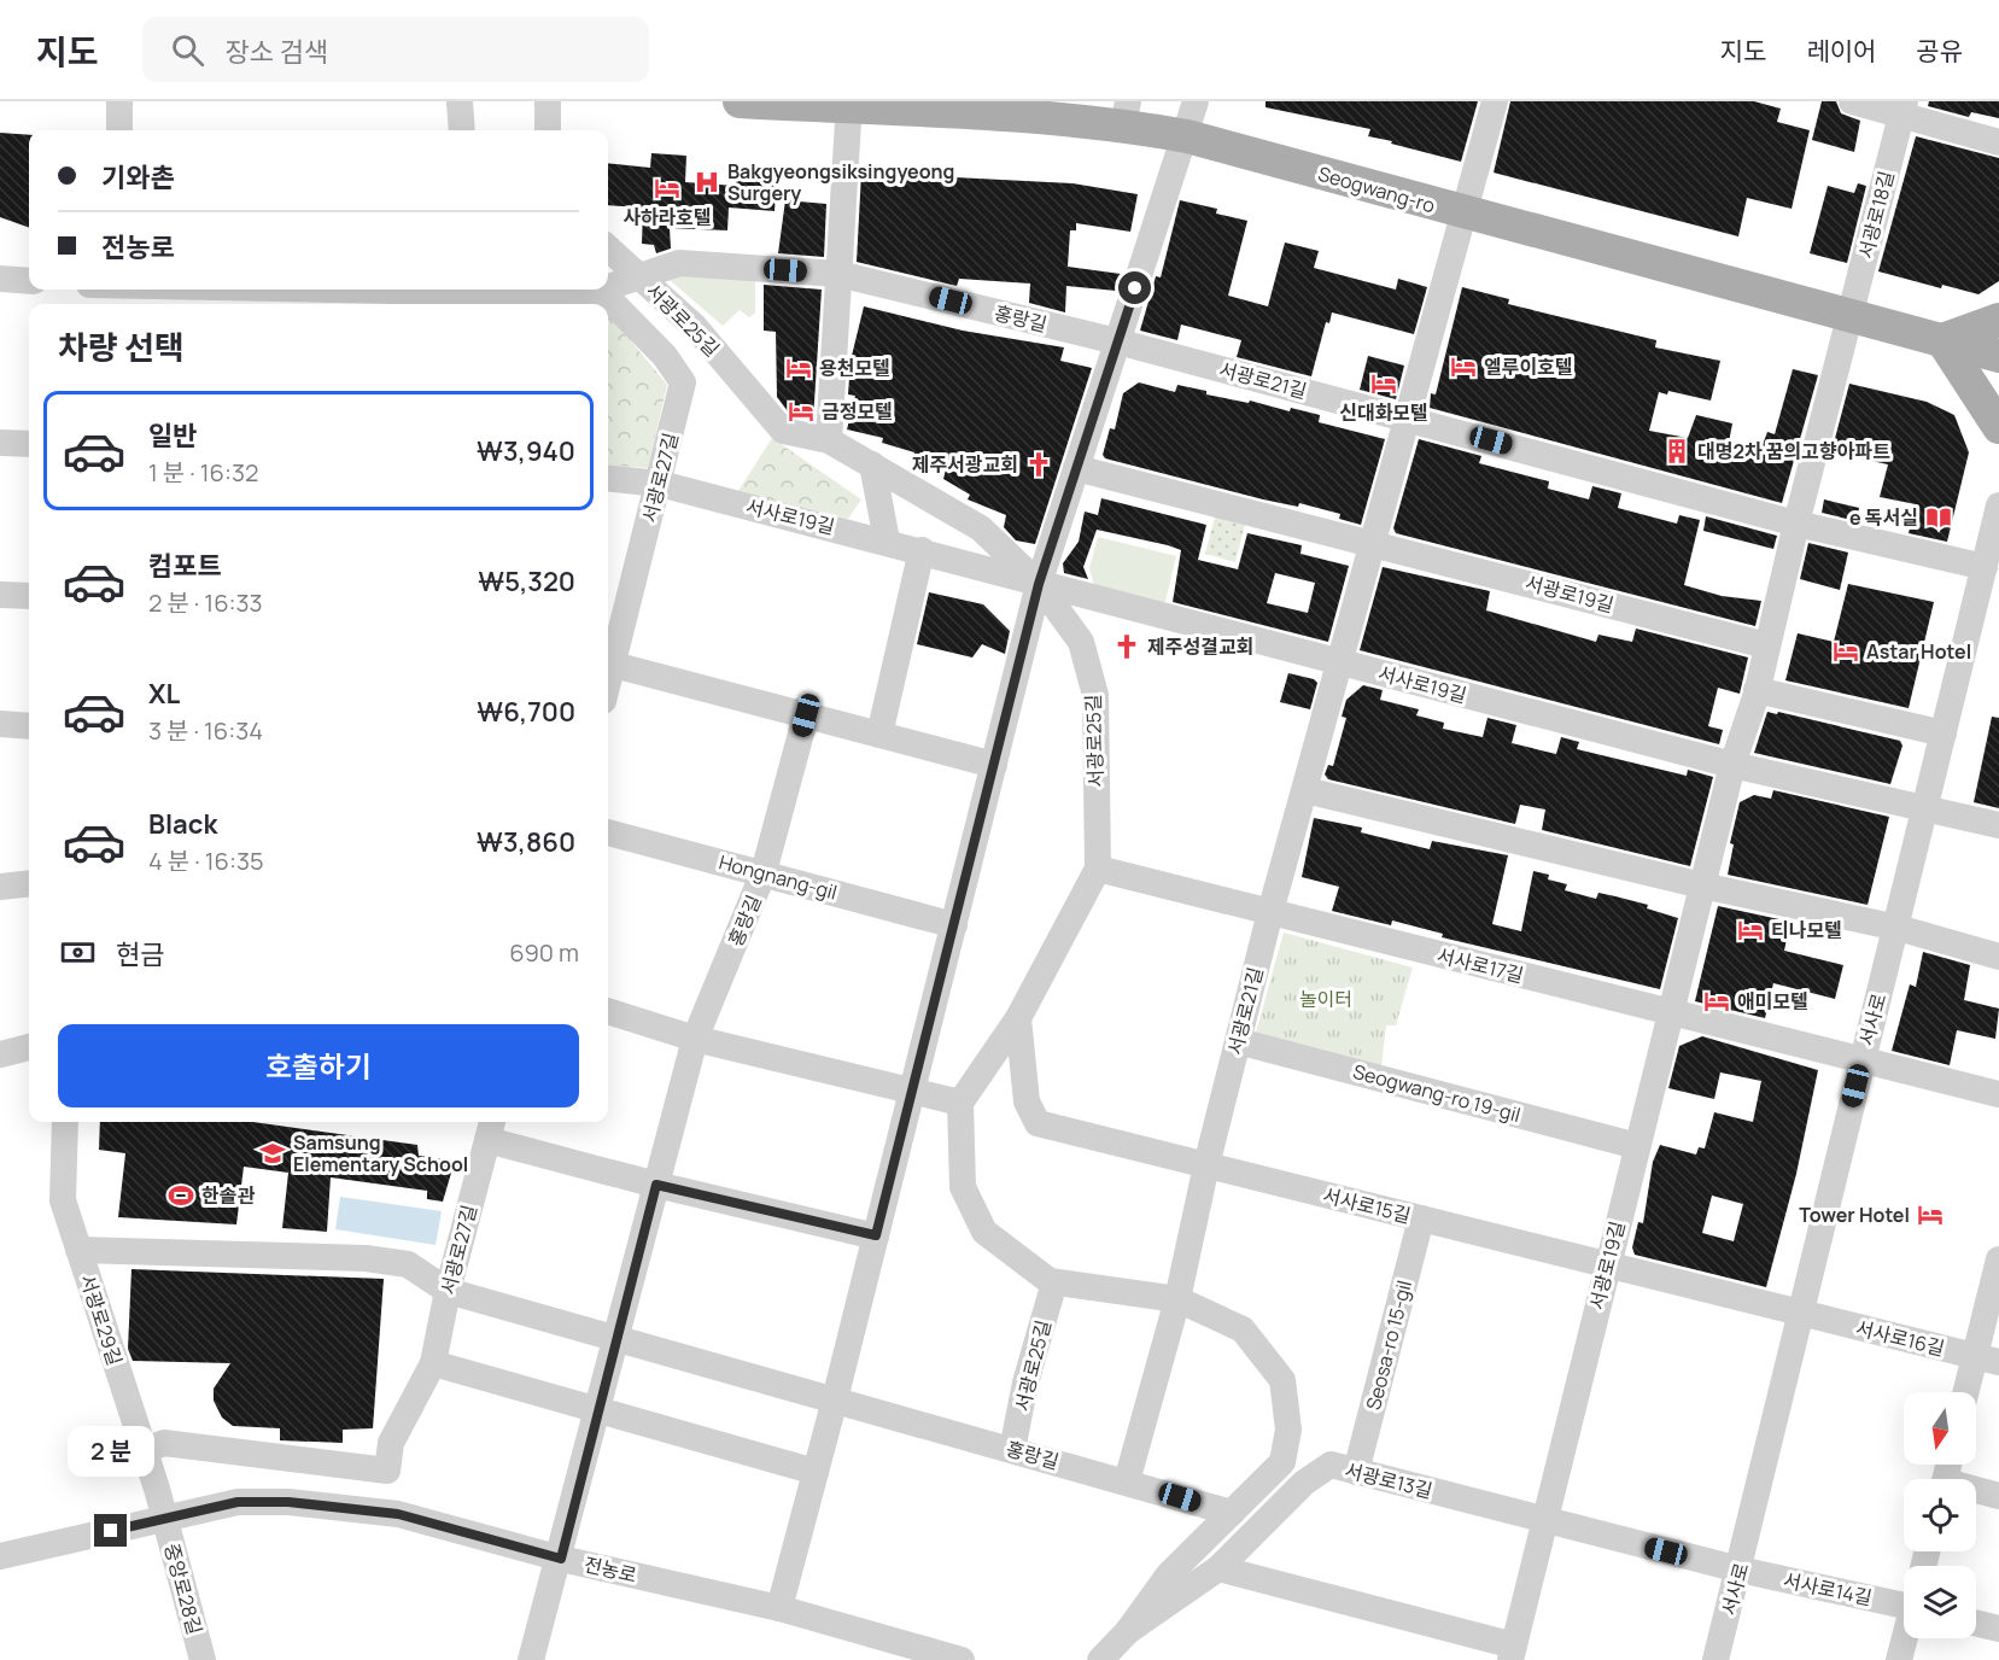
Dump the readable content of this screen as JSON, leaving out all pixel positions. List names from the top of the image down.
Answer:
{
  "streets": {
    "main road": ["Seogwang-ro"],
    "street": [
      "서광로18길",
      "홍랑길",
      "서광로25길",
      "서광로21길",
      "서광로27길",
      "서사로19길",
      "서광로19길",
      "Hongnang-gil",
      "서사로17길",
      "서사로",
      "Seogwang-ro 19-gil",
      "서사로15길",
      "서광로29길",
      "서사로16길",
      "Seosa-ro 15-gil",
      "서광로13길",
      "전농로",
      "중앙로28길",
      "서사로14길"
    ]
  },
  "crossings": [
    ["Seogwang-ro", "서광로18길"],
    ["Seogwang-ro", "서광로21길"],
    ["Seogwang-ro", "서광로19길"],
    ["서광로18길", "서광로19길"],
    ["홍랑길", "서광로25길"],
    ["홍랑길", "서광로21길"],
    ["홍랑길", "서광로27길"],
    ["홍랑길", "Hongnang-gil"],
    ["홍랑길", "서광로29길"],
    ["홍랑길", "전농로"],
    ["서광로25길", "서광로27길"],
    ["서광로25길", "서사로19길"],
    ["서광로25길", "서사로17길"],
    ["서광로25길", "서사로15길"],
    ["서광로21길", "서사로19길"],
    ["서광로21길", "서광로19길"],
    ["서광로21길", "서사로17길"],
    ["서광로21길", "Seogwang-ro 19-gil"],
    ["서광로21길", "서사로15길"],
    ["서광로27길", "서사로19길"],
    ["서광로27길", "서광로29길"],
    ["서사로19길", "서광로19길"],
    ["서사로19길", "서사로"],
    ["서광로19길", "서사로17길"],
    ["서광로19길", "Seogwang-ro 19-gil"],
    ["서광로19길", "서사로15길"],
    ["서광로19길", "서광로13길"],
    ["서사로17길", "서사로"],
    ["서사로", "서사로15길"],
    ["서사로", "서사로16길"],
    ["서사로", "서광로13길"],
    ["서사로", "서사로14길"],
    ["서사로15길", "서사로16길"],
    ["서사로15길", "Seosa-ro 15-gil"],
    ["서광로29길", "전농로"],
    ["서광로29길", "중앙로28길"],
    ["Seosa-ro 15-gil", "서광로13길"],
    ["서광로13길", "서사로14길"],
    ["전농로", "중앙로28길"]
  ],
  "parks": ["놀이터"],
  "places": {
    "hospital": ["Bakgyeongsiksingyeong Surgery"],
    "hotel": [
      "사하라호텔",
      "엘루이호텔",
      "용천모텔",
      "신대화모텔",
      "금정모텔",
      "Astar Hotel",
      "티나모텔",
      "애미모텔",
      "Tower Hotel"
    ],
    "building": ["대명2차 꿈의고향아파트"],
    "church": ["제주서광교회", "제주성결교회"],
    "library": ["e 독서실"],
    "school or university": ["Samsung Elementary School"],
    "sports": ["한솔관"]
  },
  "north": "bottom",
  "page": {
    "header": "지도",
    "search": "장소 검색",
    "nav": ["지도", "레이어", "공유"],
    "banner": ["기와촌", "전농로"],
    "heading": "차량 선택",
    "list": [
      {
        "name": "일반",
        "note": "1 분 · 16:32",
        "value": "₩3,940"
      },
      {
        "name": "컴포트",
        "note": "2 분 · 16:33",
        "value": "₩5,320"
      },
      {
        "name": "XL",
        "note": "3 분 · 16:34",
        "value": "₩6,700"
      },
      {
        "name": "Black",
        "note": "4 분 · 16:35",
        "value": "₩3,860"
      }
    ],
    "pay": ["현금", "690 m"],
    "buttons": "호출하기",
    "bubble": "2 분"
  }
}
